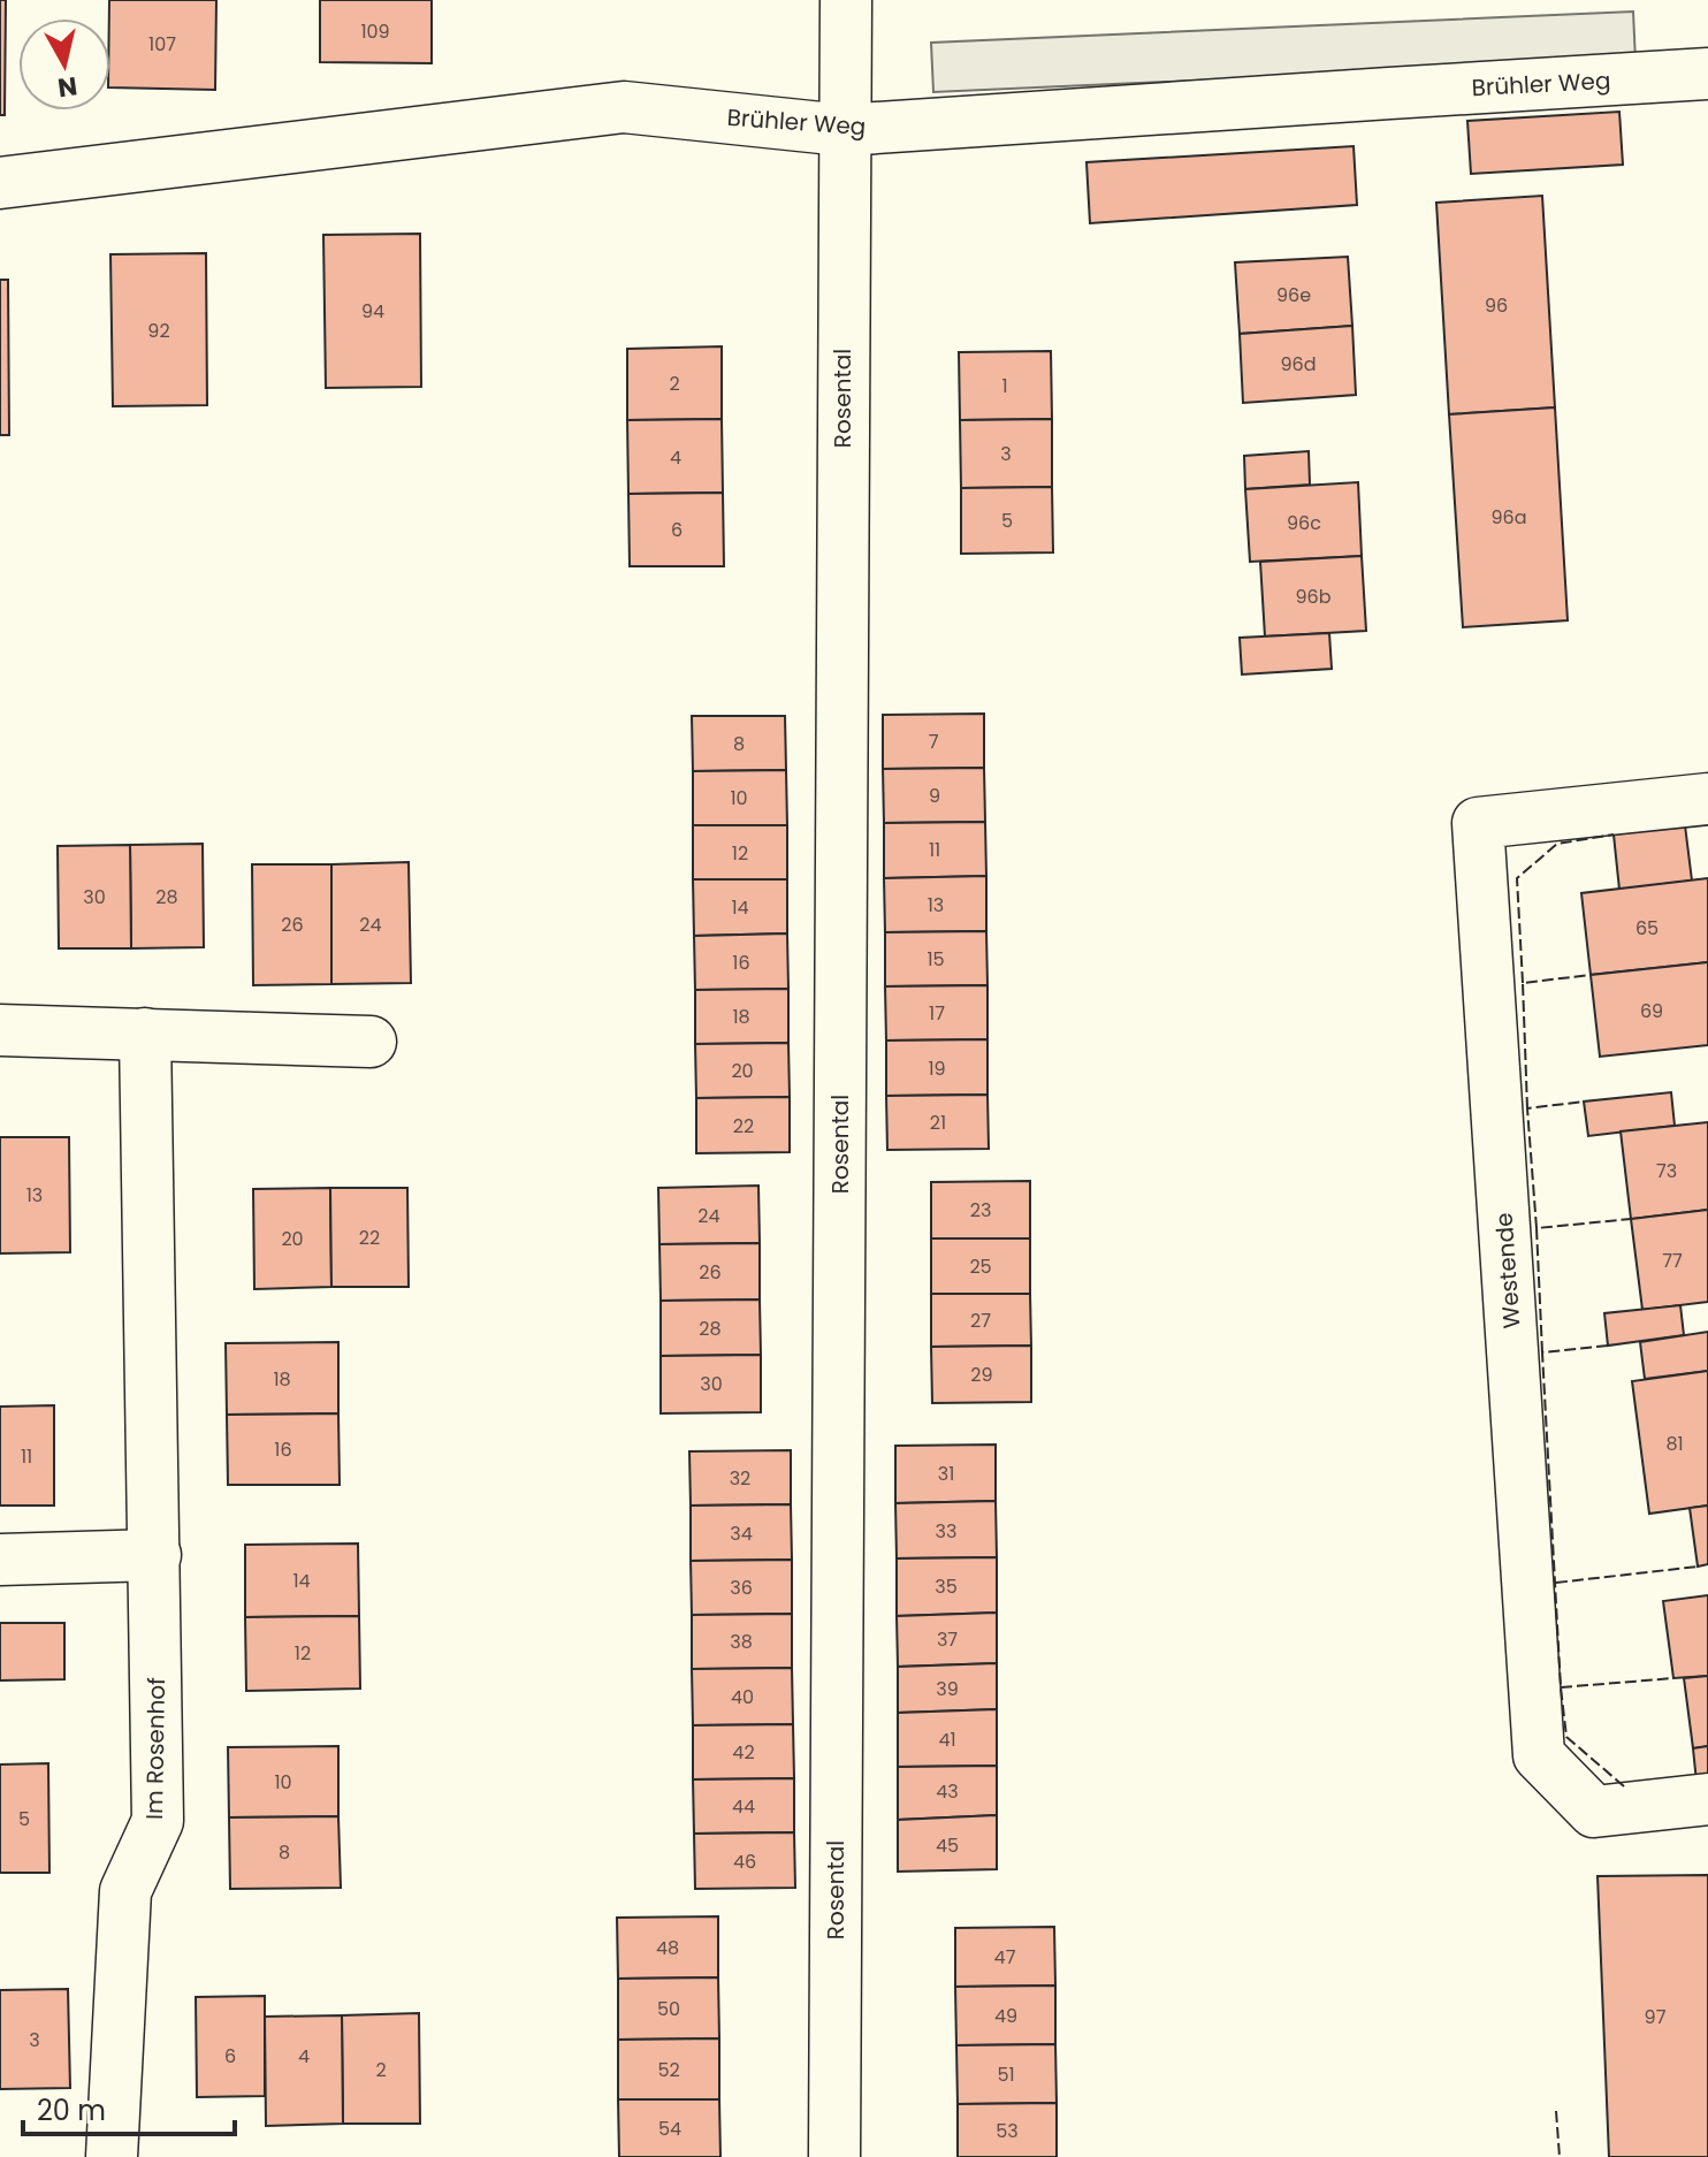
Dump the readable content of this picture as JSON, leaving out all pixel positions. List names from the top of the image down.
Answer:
{
  "streets": {
    "street": [
      "Brühler Weg",
      "Rosental",
      "Westende",
      "Im Rosenhof"
    ]
  },
  "crossings": [
    ["Brühler Weg", "Rosental"]
  ],
  "house_numbers": [
    "109",
    "107",
    "96e",
    "96",
    "94",
    "92",
    "96d",
    "2",
    "1",
    "3",
    "4",
    "96a",
    "5",
    "96c",
    "6",
    "96b",
    "7",
    "8",
    "9",
    "10",
    "11",
    "12",
    "30",
    "28",
    "13",
    "14",
    "26",
    "24",
    "65",
    "15",
    "16",
    "69",
    "17",
    "18",
    "19",
    "20",
    "21",
    "22",
    "73",
    "13",
    "23",
    "24",
    "22",
    "20",
    "77",
    "25",
    "26",
    "27",
    "28",
    "29",
    "18",
    "30",
    "81",
    "16",
    "11",
    "31",
    "32",
    "33",
    "34",
    "14",
    "35",
    "36",
    "37",
    "38",
    "12",
    "39",
    "40",
    "41",
    "42",
    "10",
    "43",
    "44",
    "5",
    "45",
    "8",
    "46",
    "48",
    "47",
    "50",
    "49",
    "97",
    "3",
    "6",
    "4",
    "2",
    "52",
    "51",
    "54",
    "53"
  ],
  "scale_bar": "20 m",
  "north": "bottom"
}
